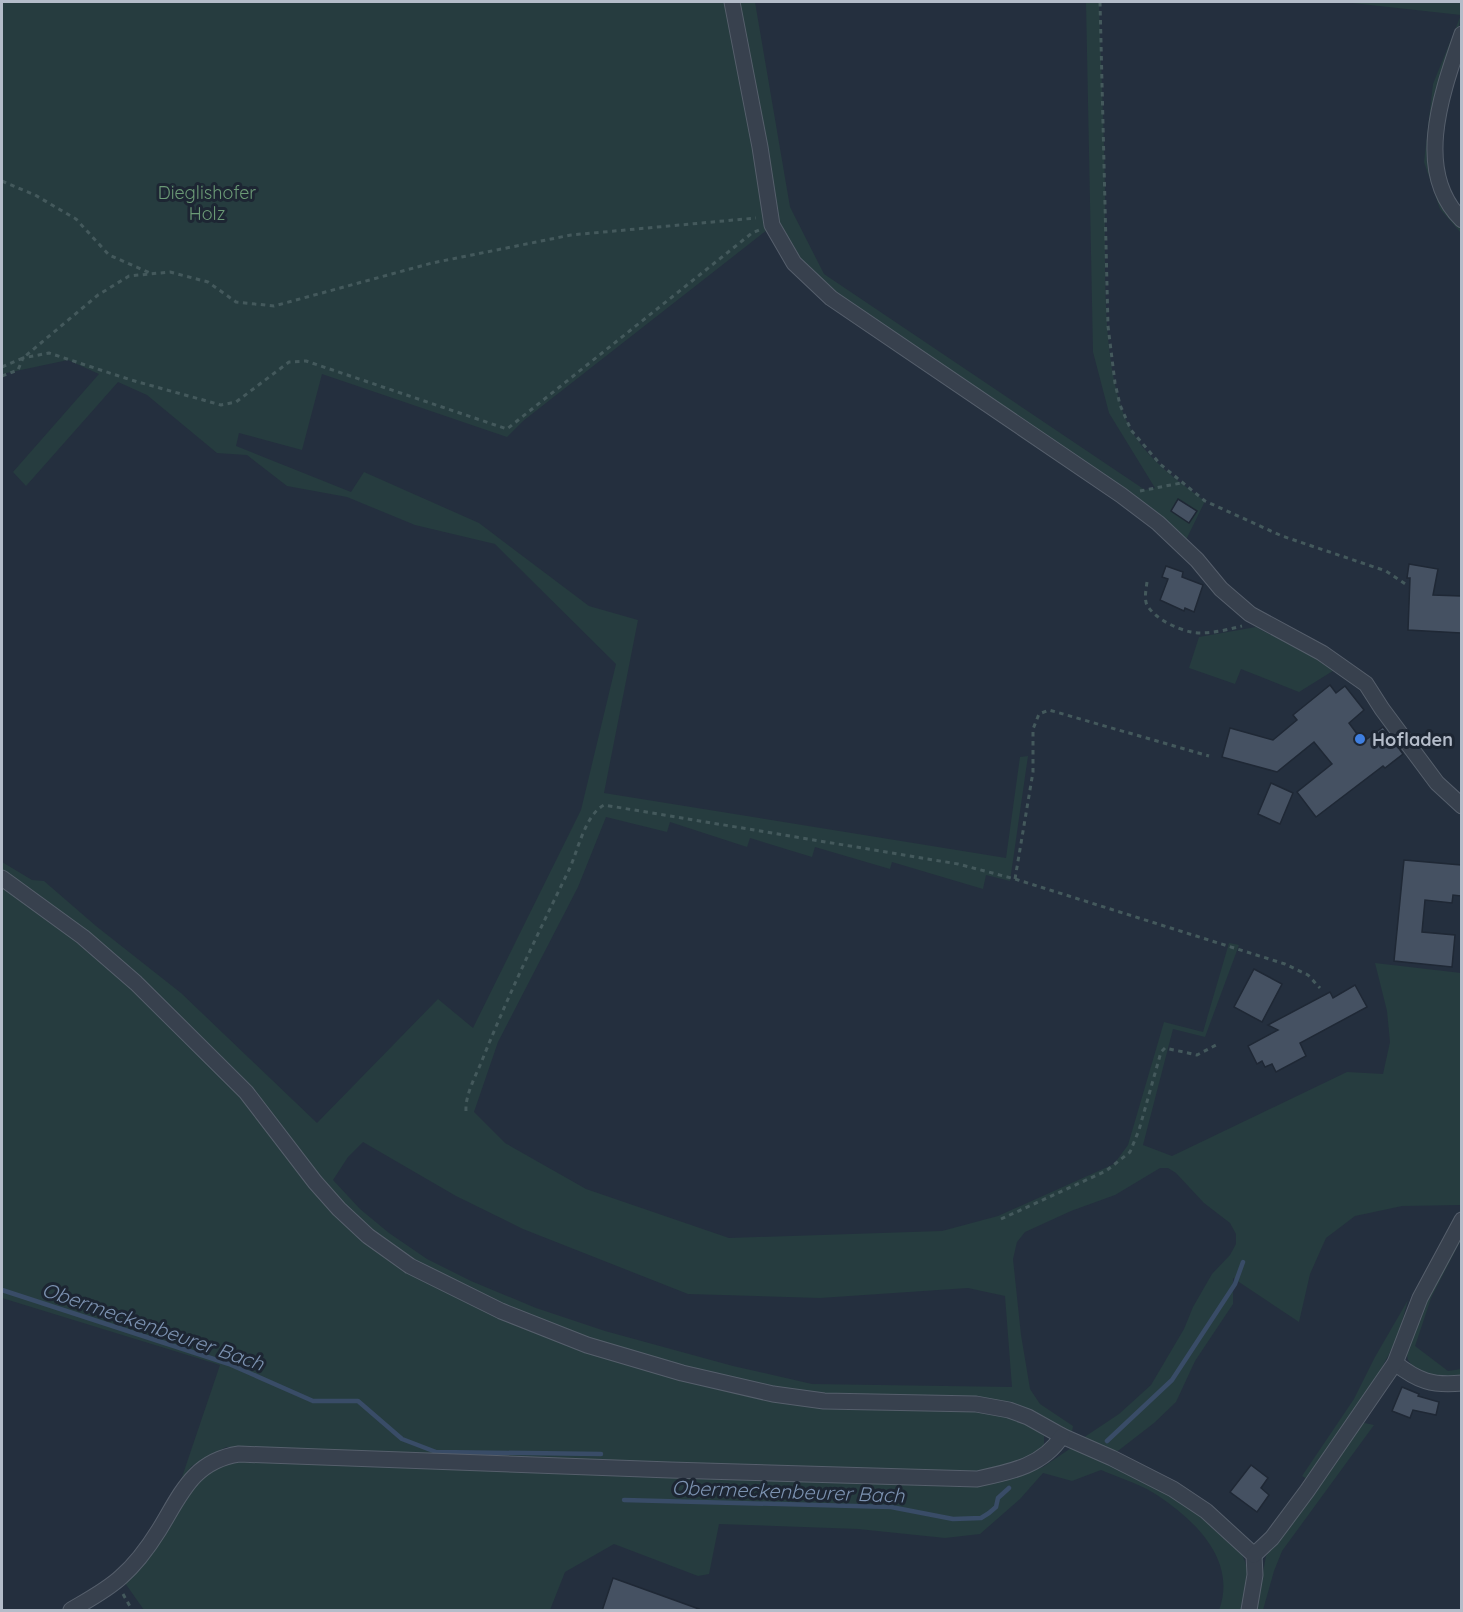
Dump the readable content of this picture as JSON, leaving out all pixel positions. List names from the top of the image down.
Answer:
{
  "water": ["Obermeckenbeurer Bach"],
  "parks": ["Dieglishofer Holz"],
  "places": ["Hofladen"]
}
